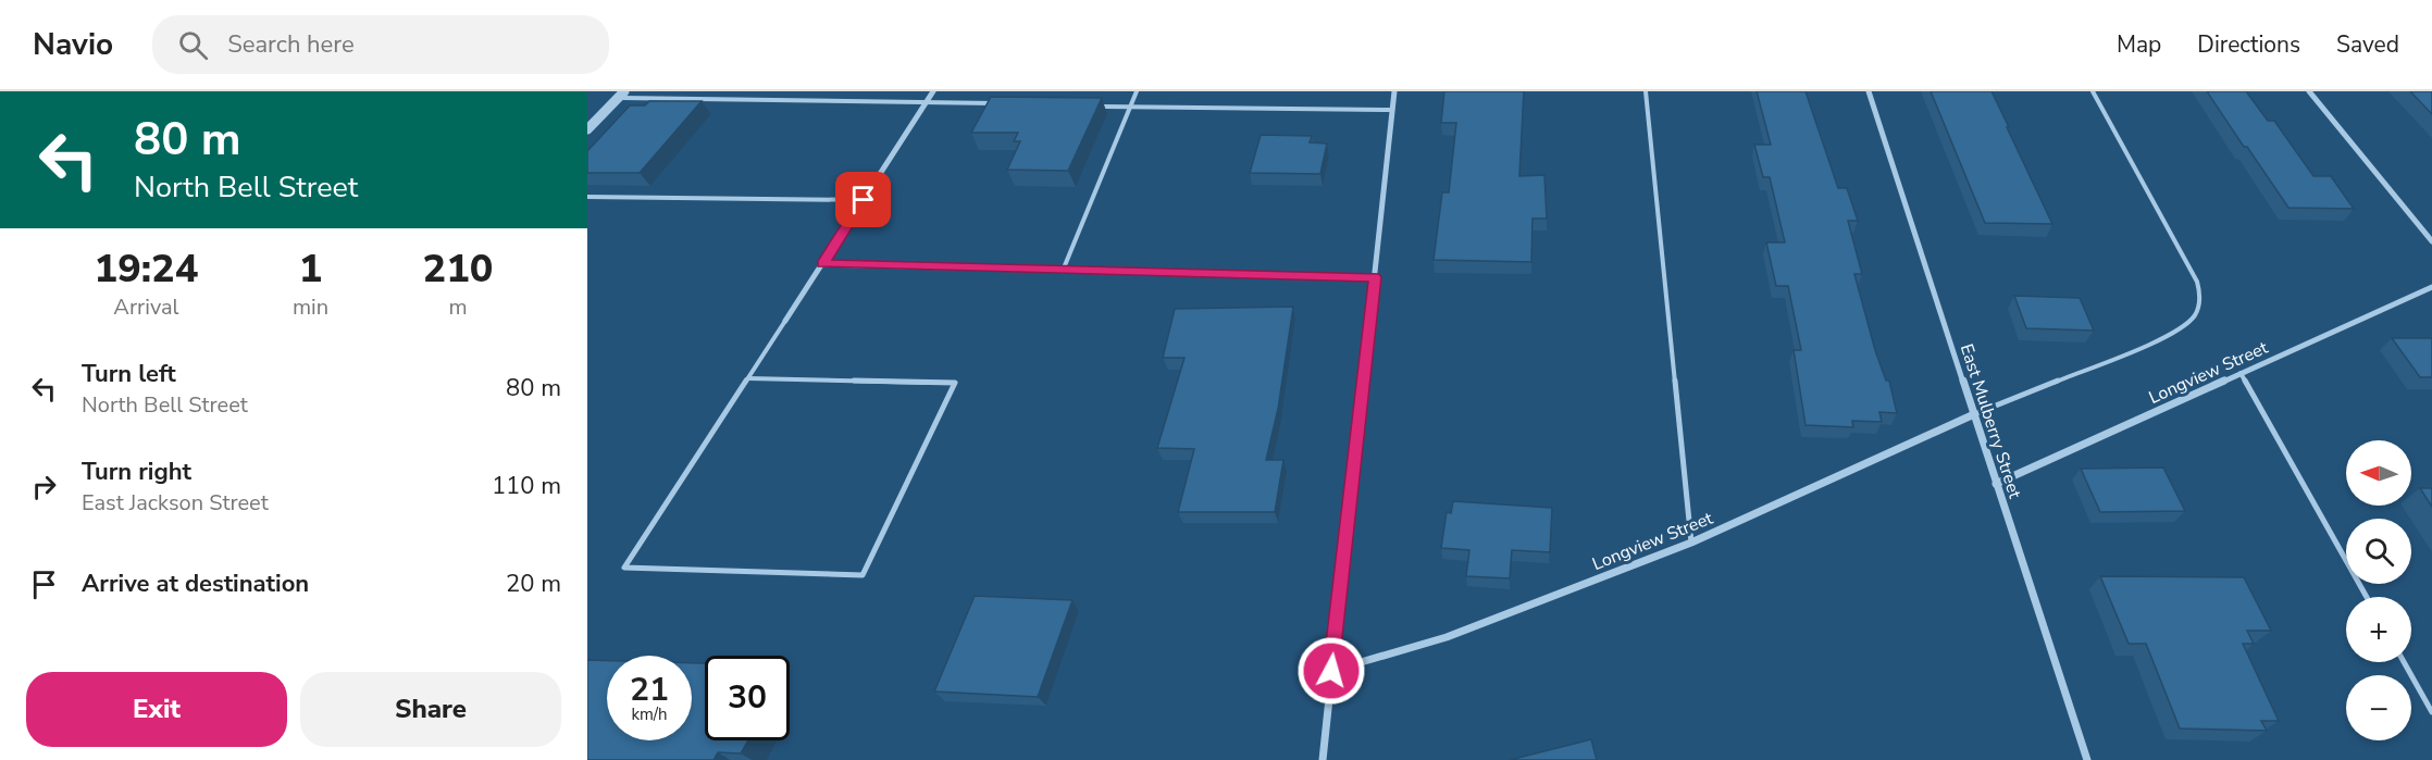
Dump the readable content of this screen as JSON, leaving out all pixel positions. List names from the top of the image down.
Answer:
{
  "streets": {
    "street": ["Longview Street", "East Mulberry Street"]
  },
  "crossings": [
    ["Longview Street", "East Mulberry Street"]
  ],
  "north": "left",
  "page": {
    "header": "Navio",
    "search": "Search here",
    "nav": ["Map", "Directions", "Saved"],
    "turn": ["80 m", "North Bell Street"],
    "eta": [
      "19:24",
      "Arrival",
      "1",
      "min",
      "210",
      "m"
    ],
    "list": [
      {
        "name": "Turn left",
        "note": "North Bell Street",
        "value": "80 m"
      },
      {
        "name": "Turn right",
        "note": "East Jackson Street",
        "value": "110 m"
      },
      {
        "name": "Arrive at destination",
        "value": "20 m"
      }
    ],
    "map_buttons": ["+", "−"],
    "speed": "21 km/h",
    "limit": "30",
    "buttons": ["Exit", "Share"]
  }
}
